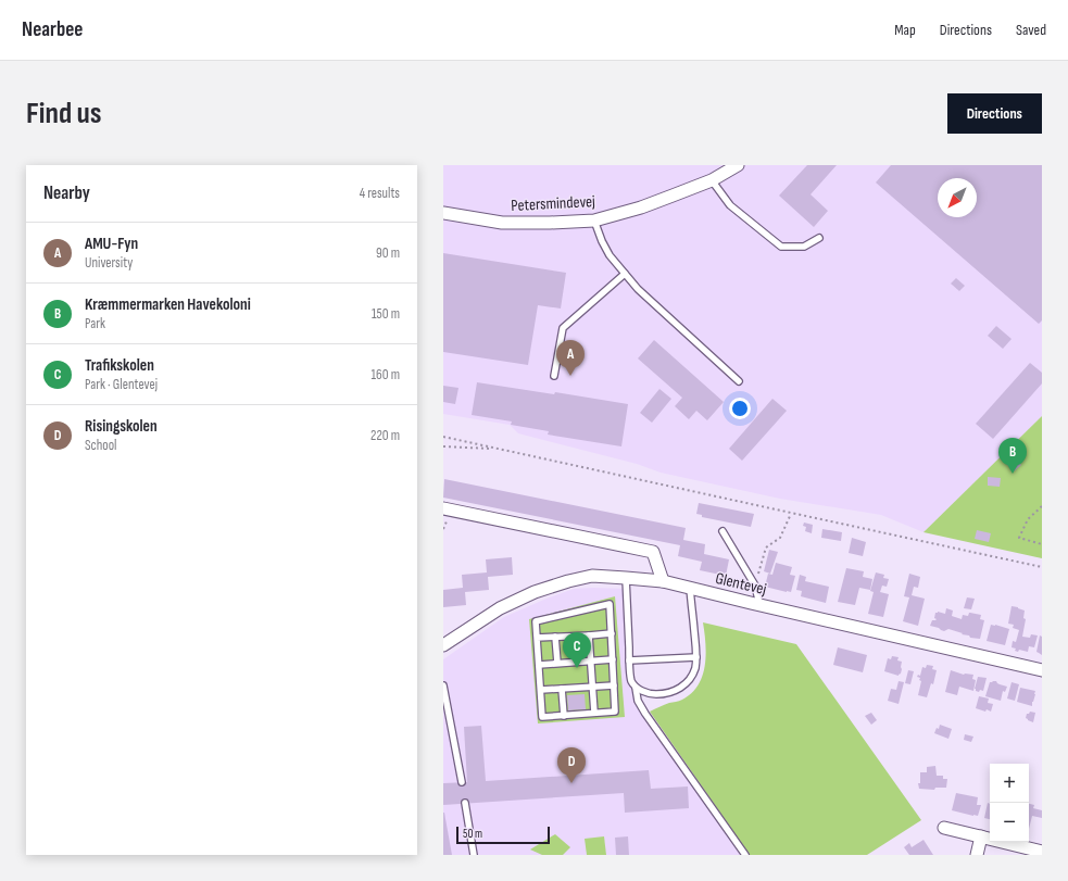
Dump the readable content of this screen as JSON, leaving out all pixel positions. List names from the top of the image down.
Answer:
{
  "streets": {
    "street": ["Petersmindevej", "Glentevej"]
  },
  "scale_bar": "50 m",
  "north": "bottom left",
  "page": {
    "header": "Nearbee",
    "nav": ["Map", "Directions", "Saved"],
    "buttons": "Directions",
    "title": "Find us",
    "heading": ["Nearby", "4 results"],
    "list": [
      {
        "mark": "A",
        "name": "AMU-Fyn",
        "note": "University",
        "value": "90 m"
      },
      {
        "mark": "B",
        "name": "Kræmmermarken Havekoloni",
        "note": "Park",
        "value": "150 m"
      },
      {
        "mark": "C",
        "name": "Trafikskolen",
        "note": "Park · Glentevej",
        "value": "160 m"
      },
      {
        "mark": "D",
        "name": "Risingskolen",
        "note": "School",
        "value": "220 m"
      }
    ],
    "pins": [
      "A",
      "B",
      "C",
      "D"
    ],
    "map_buttons": ["+", "−"],
    "scale": "50 m"
  }
}
